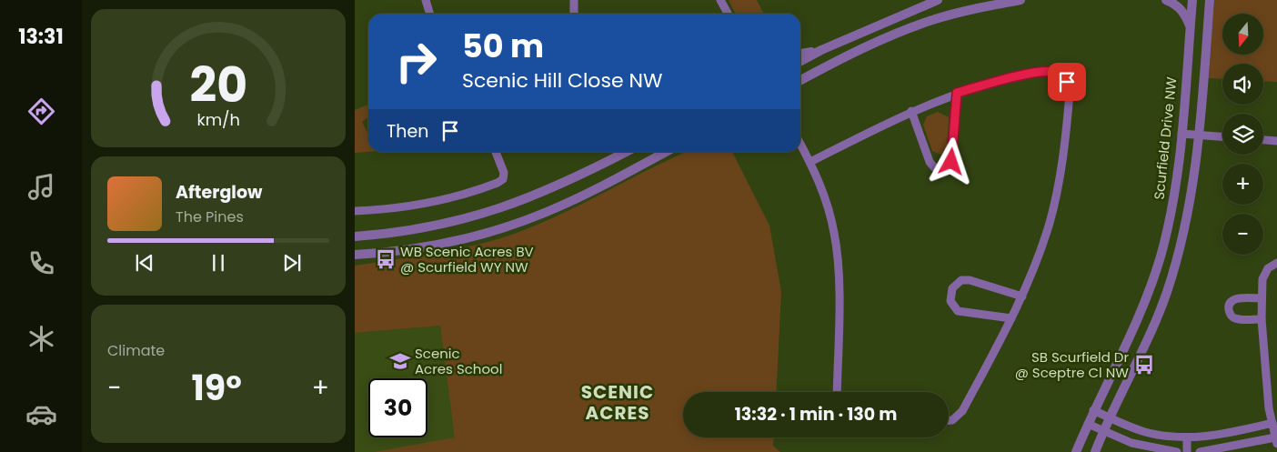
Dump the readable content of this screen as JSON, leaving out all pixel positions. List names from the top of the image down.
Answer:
{
  "streets": {
    "street": ["Scurfield Drive NW"]
  },
  "districts": ["SCENIC ACRES"],
  "places": {
    "bus stop": ["WB Scenic Acres BV @ Scurfield WY NW", "SB Scurfield Dr @ Sceptre Cl NW"],
    "school or university": ["Scenic Acres School"]
  },
  "north": "bottom",
  "page": {
    "tabs": "13:31",
    "map_buttons": ["+", "−"],
    "turn": ["50 m", "Scenic Hill Close NW"],
    "then": "Then",
    "song": ["Afterglow", "The Pines"],
    "tile": "Climate",
    "heat": ["−", "19°", "+"],
    "limit": "30",
    "trip": "13:32 · 1 min · 130 m",
    "gauge": ["20", "km/h"]
  }
}
